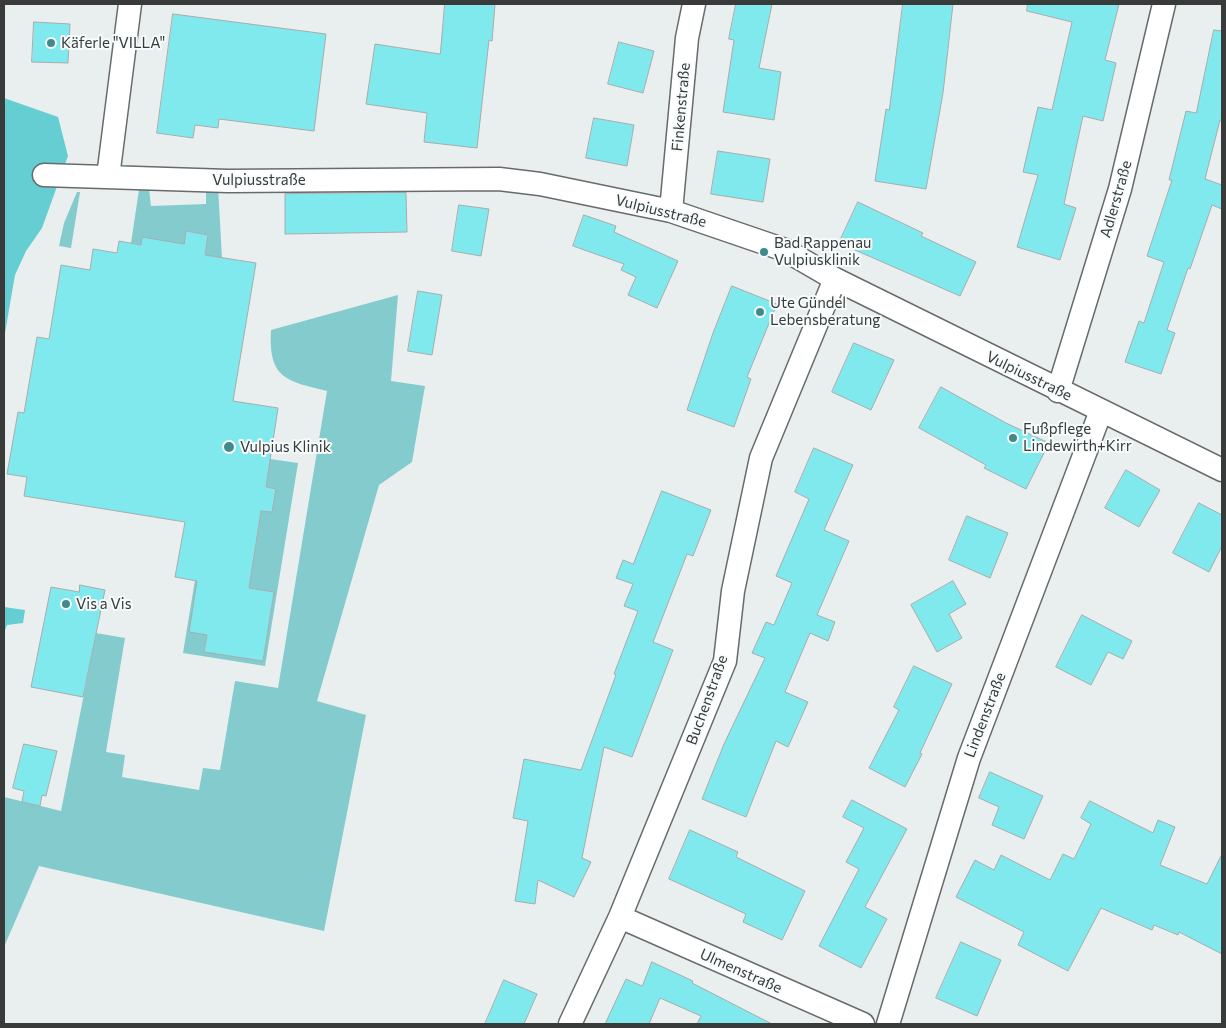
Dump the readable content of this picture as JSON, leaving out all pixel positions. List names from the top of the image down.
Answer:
{
  "streets": {
    "street": [
      "Finkenstraße",
      "Vulpiusstraße",
      "Adlerstraße",
      "Buchenstraße",
      "Lindenstraße",
      "Ulmenstraße"
    ]
  },
  "crossings": [
    ["Finkenstraße", "Vulpiusstraße"],
    ["Vulpiusstraße", "Adlerstraße"],
    ["Vulpiusstraße", "Buchenstraße"],
    ["Vulpiusstraße", "Lindenstraße"],
    ["Buchenstraße", "Ulmenstraße"]
  ],
  "places": [
    "Käferle \"VILLA\"",
    "Bad Rappenau Vulpiusklinik",
    "Ute Gündel Lebensberatung",
    "Fußpflege Lindewirth+Kirr",
    "Vulpius Klinik",
    "Vis a Vis"
  ]
}
